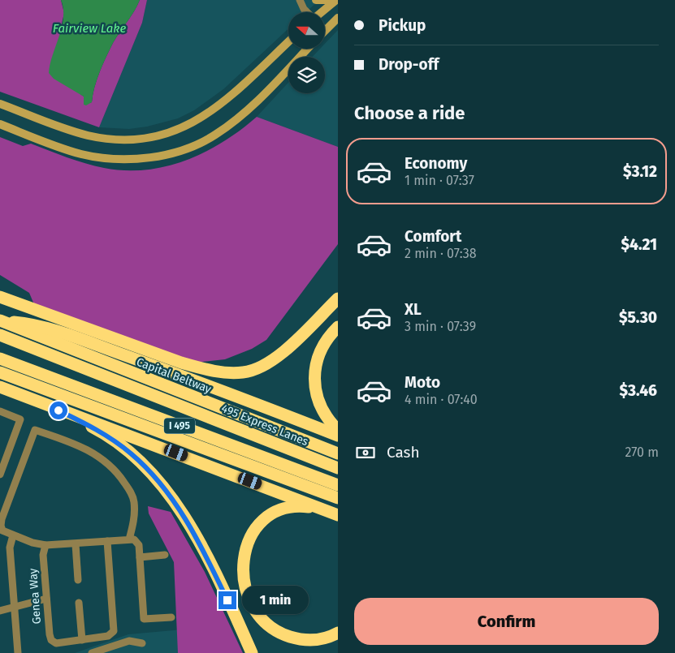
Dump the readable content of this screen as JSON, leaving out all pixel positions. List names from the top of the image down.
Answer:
{
  "streets": {
    "highway": ["Capital Beltway", "495 Express Lanes", "I 495"],
    "street": ["Genea Way"]
  },
  "water": ["Fairview Lake"],
  "north": "left",
  "page": {
    "banner": ["Pickup", "Drop-off"],
    "heading": "Choose a ride",
    "list": [
      {
        "name": "Economy",
        "note": "1 min · 07:37",
        "value": "$3.12"
      },
      {
        "name": "Comfort",
        "note": "2 min · 07:38",
        "value": "$4.21"
      },
      {
        "name": "XL",
        "note": "3 min · 07:39",
        "value": "$5.30"
      },
      {
        "name": "Moto",
        "note": "4 min · 07:40",
        "value": "$3.46"
      }
    ],
    "pay": ["Cash", "270 m"],
    "bubble": "1 min",
    "buttons": "Confirm"
  }
}
